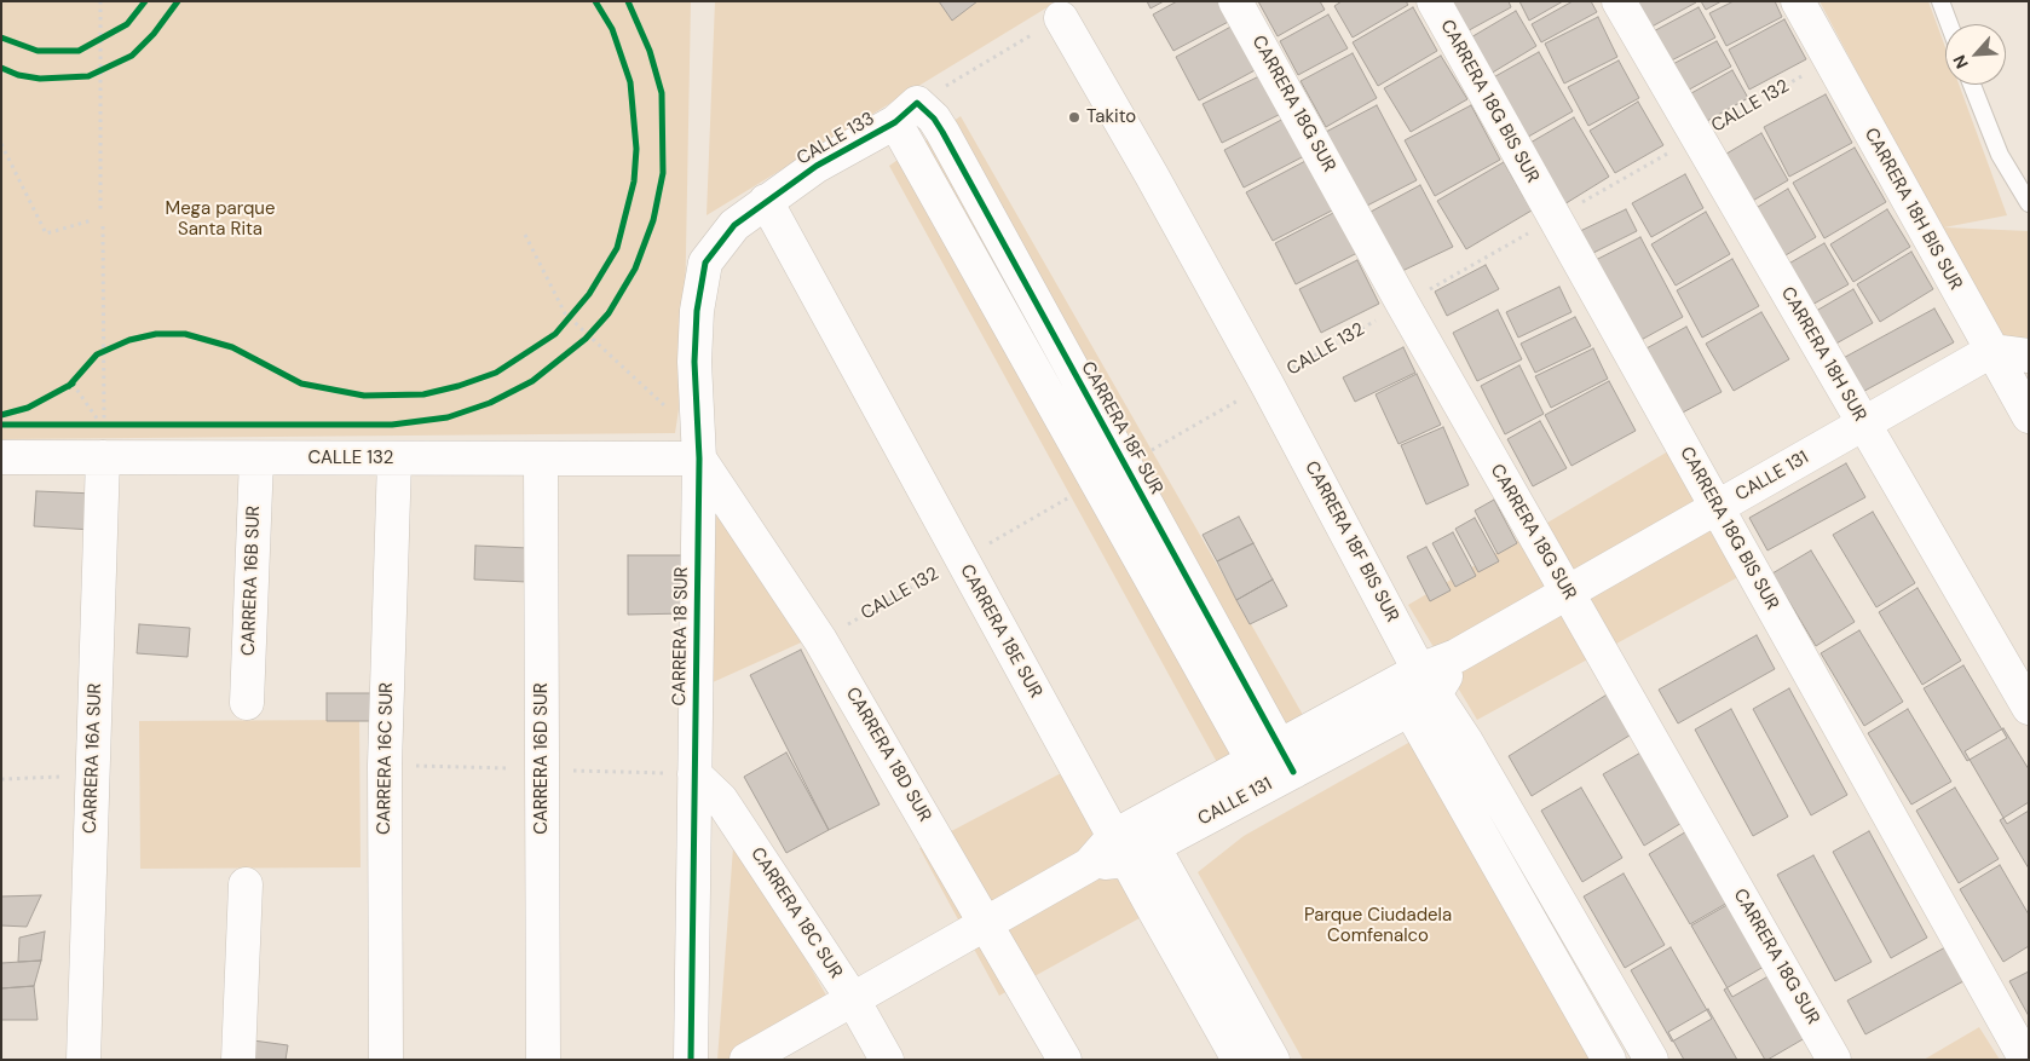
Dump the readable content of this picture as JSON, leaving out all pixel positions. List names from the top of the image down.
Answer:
{
  "streets": {
    "street": [
      "CARRERA 18G BIS SUR",
      "CARRERA 18G SUR",
      "CALLE 132",
      "CALLE 133",
      "CARRERA 18H BIS SUR",
      "CARRERA 18H SUR",
      "CARRERA 18F SUR",
      "CALLE 131",
      "CARRERA 18F BIS SUR",
      "CARRERA 16B SUR",
      "CARRERA 18E SUR",
      "CARRERA 18 SUR",
      "CARRERA 18D SUR",
      "CARRERA 16A SUR",
      "CARRERA 16C SUR",
      "CARRERA 16D SUR",
      "CARRERA 18C SUR"
    ]
  },
  "crossings": [
    ["CARRERA 18G BIS SUR", "CALLE 132"],
    ["CARRERA 18G BIS SUR", "CALLE 131"],
    ["CARRERA 18G SUR", "CALLE 132"],
    ["CARRERA 18G SUR", "CALLE 131"],
    ["CALLE 132", "CARRERA 18H BIS SUR"],
    ["CALLE 132", "CARRERA 18H SUR"],
    ["CALLE 132", "CARRERA 18F SUR"],
    ["CALLE 132", "CARRERA 18F BIS SUR"],
    ["CALLE 132", "CARRERA 16B SUR"],
    ["CALLE 132", "CARRERA 18E SUR"],
    ["CALLE 132", "CARRERA 18 SUR"],
    ["CALLE 132", "CARRERA 18D SUR"],
    ["CALLE 132", "CARRERA 16A SUR"],
    ["CALLE 132", "CARRERA 16C SUR"],
    ["CALLE 132", "CARRERA 16D SUR"],
    ["CALLE 133", "CARRERA 18F SUR"],
    ["CALLE 133", "CARRERA 18E SUR"],
    ["CALLE 133", "CARRERA 18 SUR"],
    ["CARRERA 18H BIS SUR", "CALLE 131"],
    ["CARRERA 18H SUR", "CALLE 131"],
    ["CARRERA 18F SUR", "CALLE 131"],
    ["CALLE 131", "CARRERA 18F BIS SUR"],
    ["CALLE 131", "CARRERA 18E SUR"],
    ["CALLE 131", "CARRERA 18D SUR"],
    ["CALLE 131", "CARRERA 18C SUR"],
    ["CARRERA 18 SUR", "CARRERA 18D SUR"],
    ["CARRERA 18 SUR", "CARRERA 18C SUR"]
  ],
  "parks": ["Mega parque Santa Rita", "Parque Ciudadela Comfenalco"],
  "places": ["Takito"],
  "north": "bottom left"
}
